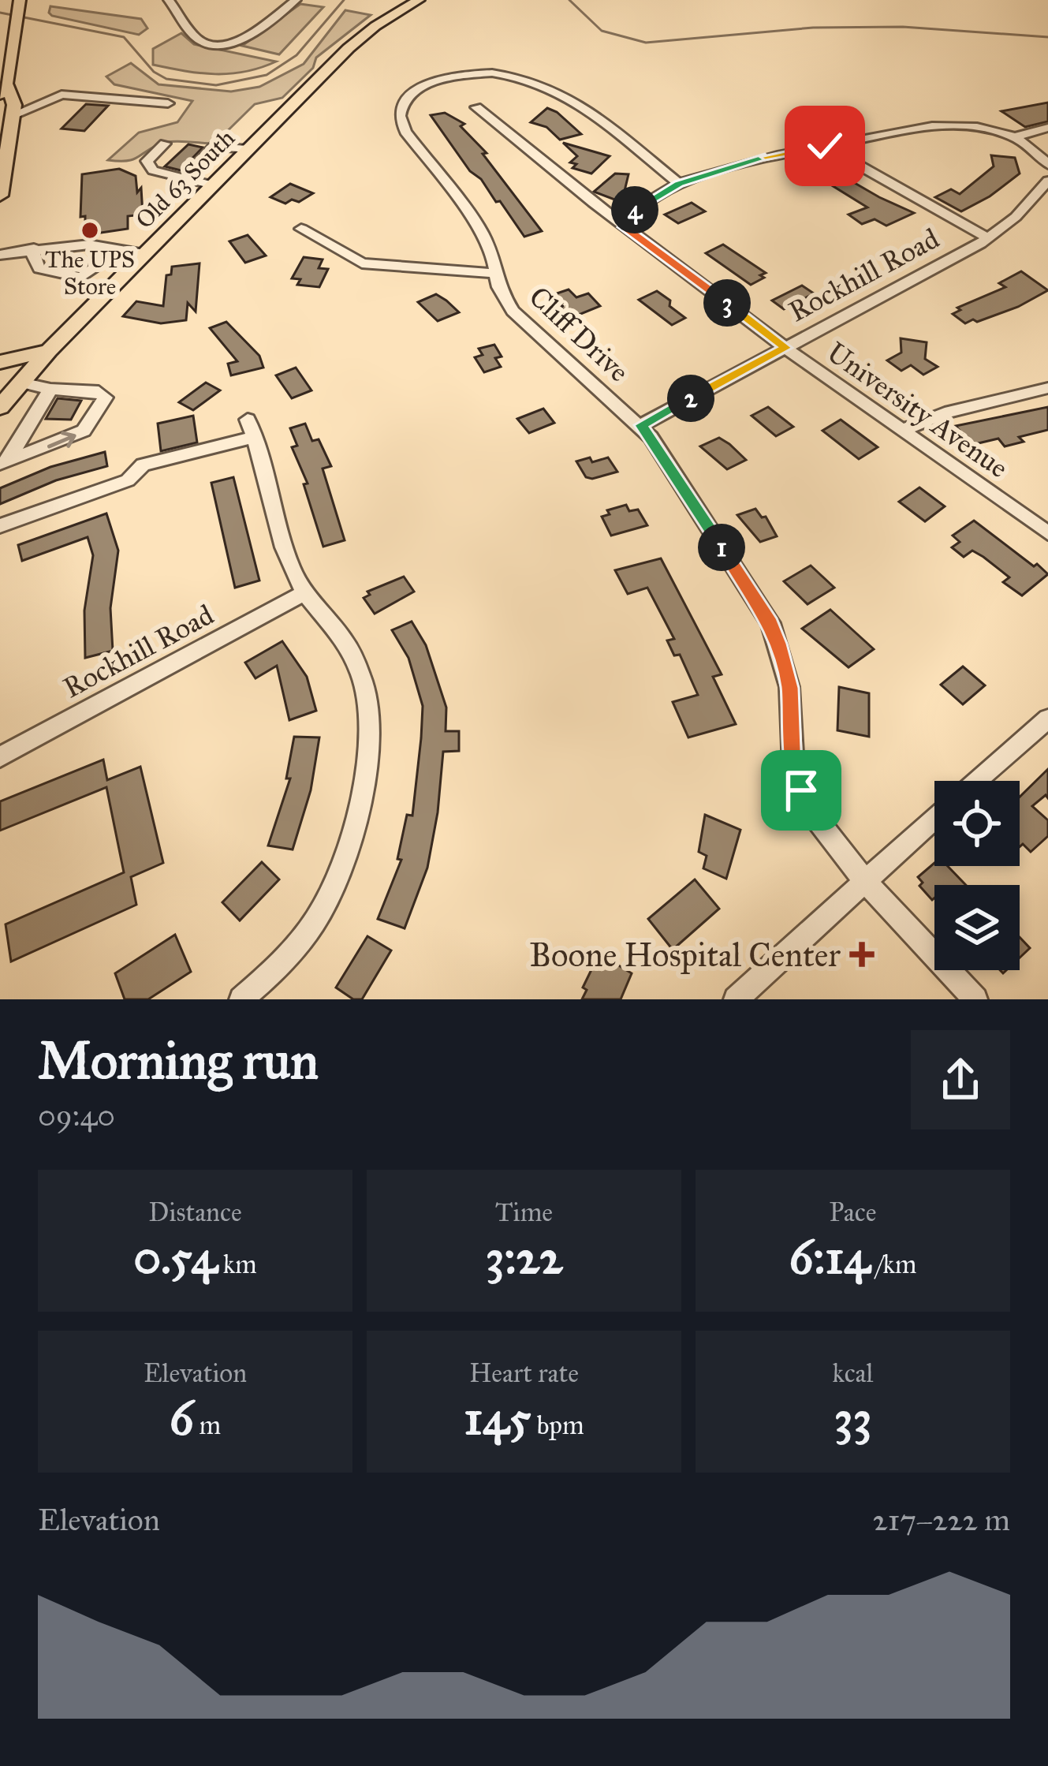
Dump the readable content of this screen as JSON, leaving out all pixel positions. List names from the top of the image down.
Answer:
{
  "streets": {
    "main road": ["Old 63 South"],
    "street": ["Rockhill Road", "Cliff Drive", "University Avenue"]
  },
  "crossings": [
    ["Rockhill Road", "Cliff Drive"],
    ["Rockhill Road", "University Avenue"]
  ],
  "places": {
    "other": ["The UPS Store"],
    "health": ["Boone Hospital Center"]
  },
  "page": {
    "pins": [
      "4",
      "3",
      "2",
      "1"
    ],
    "heading": ["Morning run", "09:40"],
    "stats": [
      ["Distance", "0.54 km"],
      ["Time", "3:22"],
      ["Pace", "6:14 /km"],
      ["Elevation", "6 m"],
      ["Heart rate", "145 bpm"],
      ["kcal", "33"]
    ],
    "chart": ["Elevation", "217–222 m"]
  }
}
